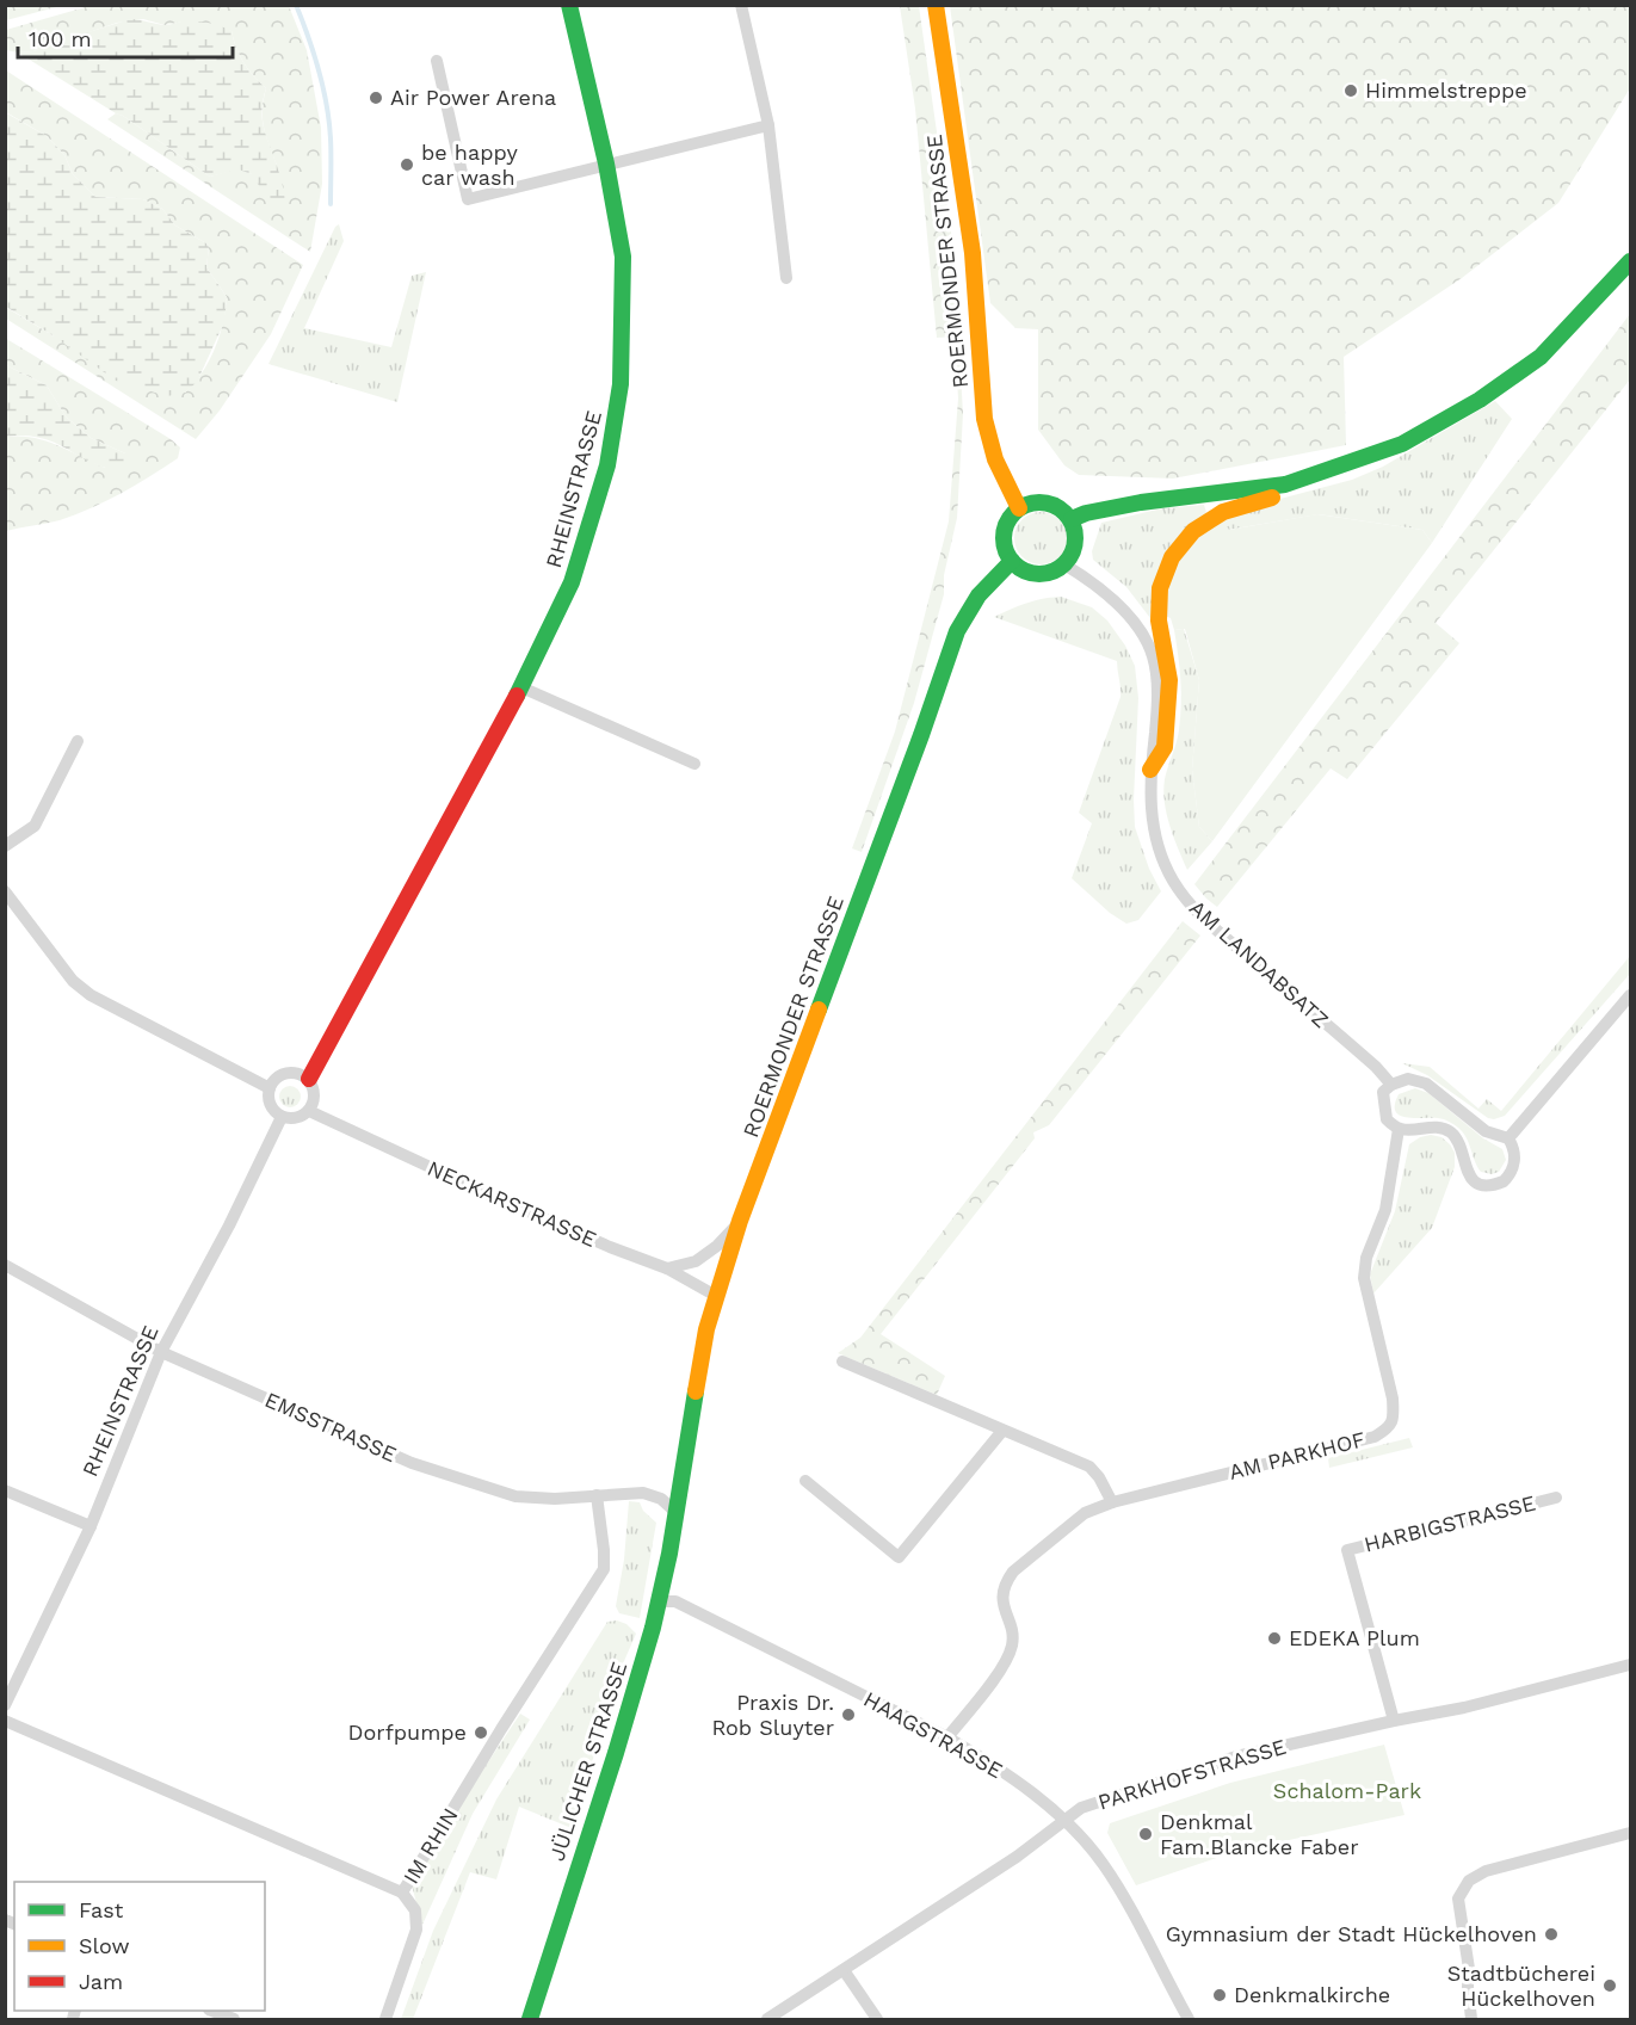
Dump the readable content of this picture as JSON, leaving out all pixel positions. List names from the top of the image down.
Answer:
{
  "streets": {
    "main road": ["ROERMONDER STRASSE", "RHEINSTRASSE", "JÜLICHER STRASSE"],
    "street": [
      "AM LANDABSATZ",
      "NECKARSTRASSE",
      "EMSSTRASSE",
      "AM PARKHOF",
      "HARBIGSTRASSE",
      "HAAGSTRASSE",
      "PARKHOFSTRASSE",
      "IM RHIN"
    ]
  },
  "crossings": [
    ["ROERMONDER STRASSE", "AM LANDABSATZ"],
    ["ROERMONDER STRASSE", "NECKARSTRASSE"],
    ["ROERMONDER STRASSE", "EMSSTRASSE"],
    ["ROERMONDER STRASSE", "JÜLICHER STRASSE"],
    ["RHEINSTRASSE", "NECKARSTRASSE"],
    ["RHEINSTRASSE", "EMSSTRASSE"],
    ["EMSSTRASSE", "JÜLICHER STRASSE"],
    ["EMSSTRASSE", "IM RHIN"],
    ["AM PARKHOF", "HAAGSTRASSE"],
    ["HARBIGSTRASSE", "PARKHOFSTRASSE"],
    ["HAAGSTRASSE", "JÜLICHER STRASSE"],
    ["HAAGSTRASSE", "PARKHOFSTRASSE"]
  ],
  "parks": ["Schalom-Park"],
  "places": [
    "Himmelstreppe",
    "Air Power Arena",
    "be happy car wash",
    "EDEKA Plum",
    "Praxis Dr. Rob Sluyter",
    "Dorfpumpe",
    "Denkmal Fam.Blancke Faber",
    "Gymnasium der Stadt Hückelhoven",
    "Stadtbücherei Hückelhoven",
    "Denkmalkirche"
  ],
  "legend": ["Fast", "Slow", "Jam"],
  "scale_bar": "100 m"
}
